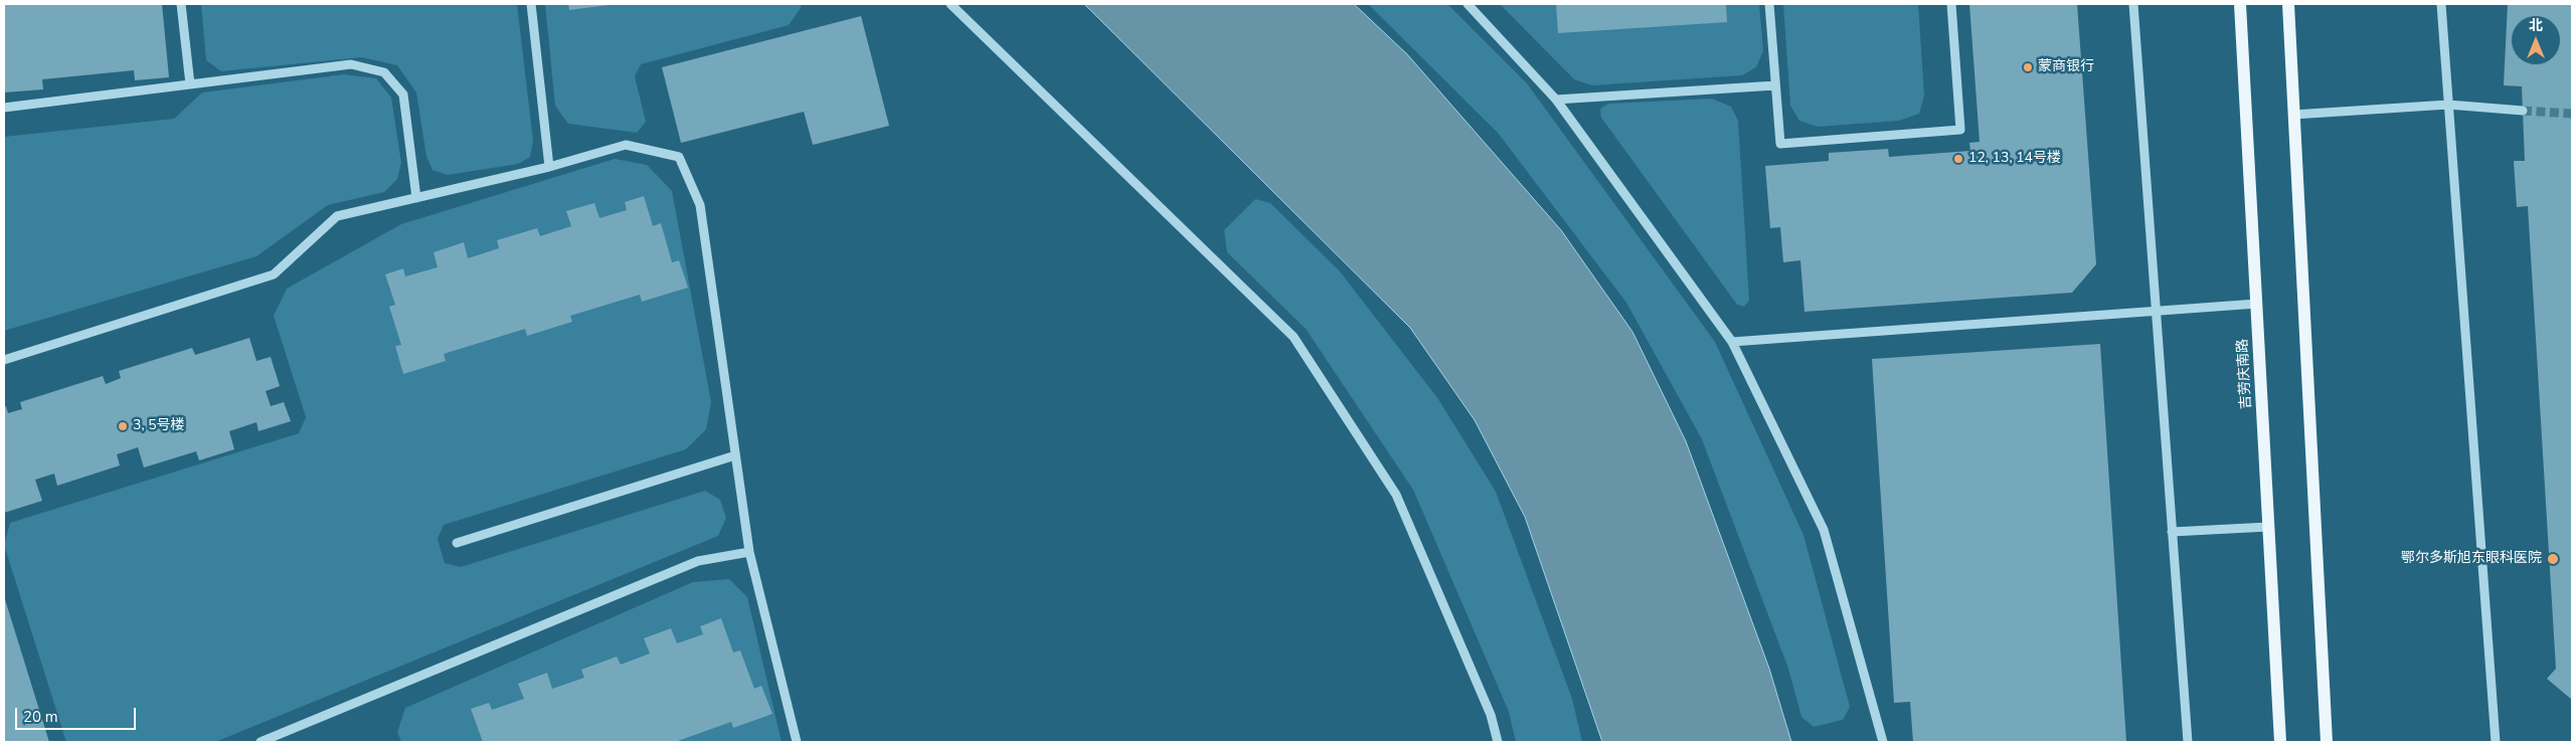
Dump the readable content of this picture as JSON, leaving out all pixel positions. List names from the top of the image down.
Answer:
{
  "streets": {
    "main road": ["吉劳庆南路"]
  },
  "places": [
    "蒙商银行",
    "12, 13, 14号楼",
    "3, 5号楼",
    "鄂尔多斯旭东眼科医院"
  ],
  "scale_bar": "20 m",
  "north": "top"
}
